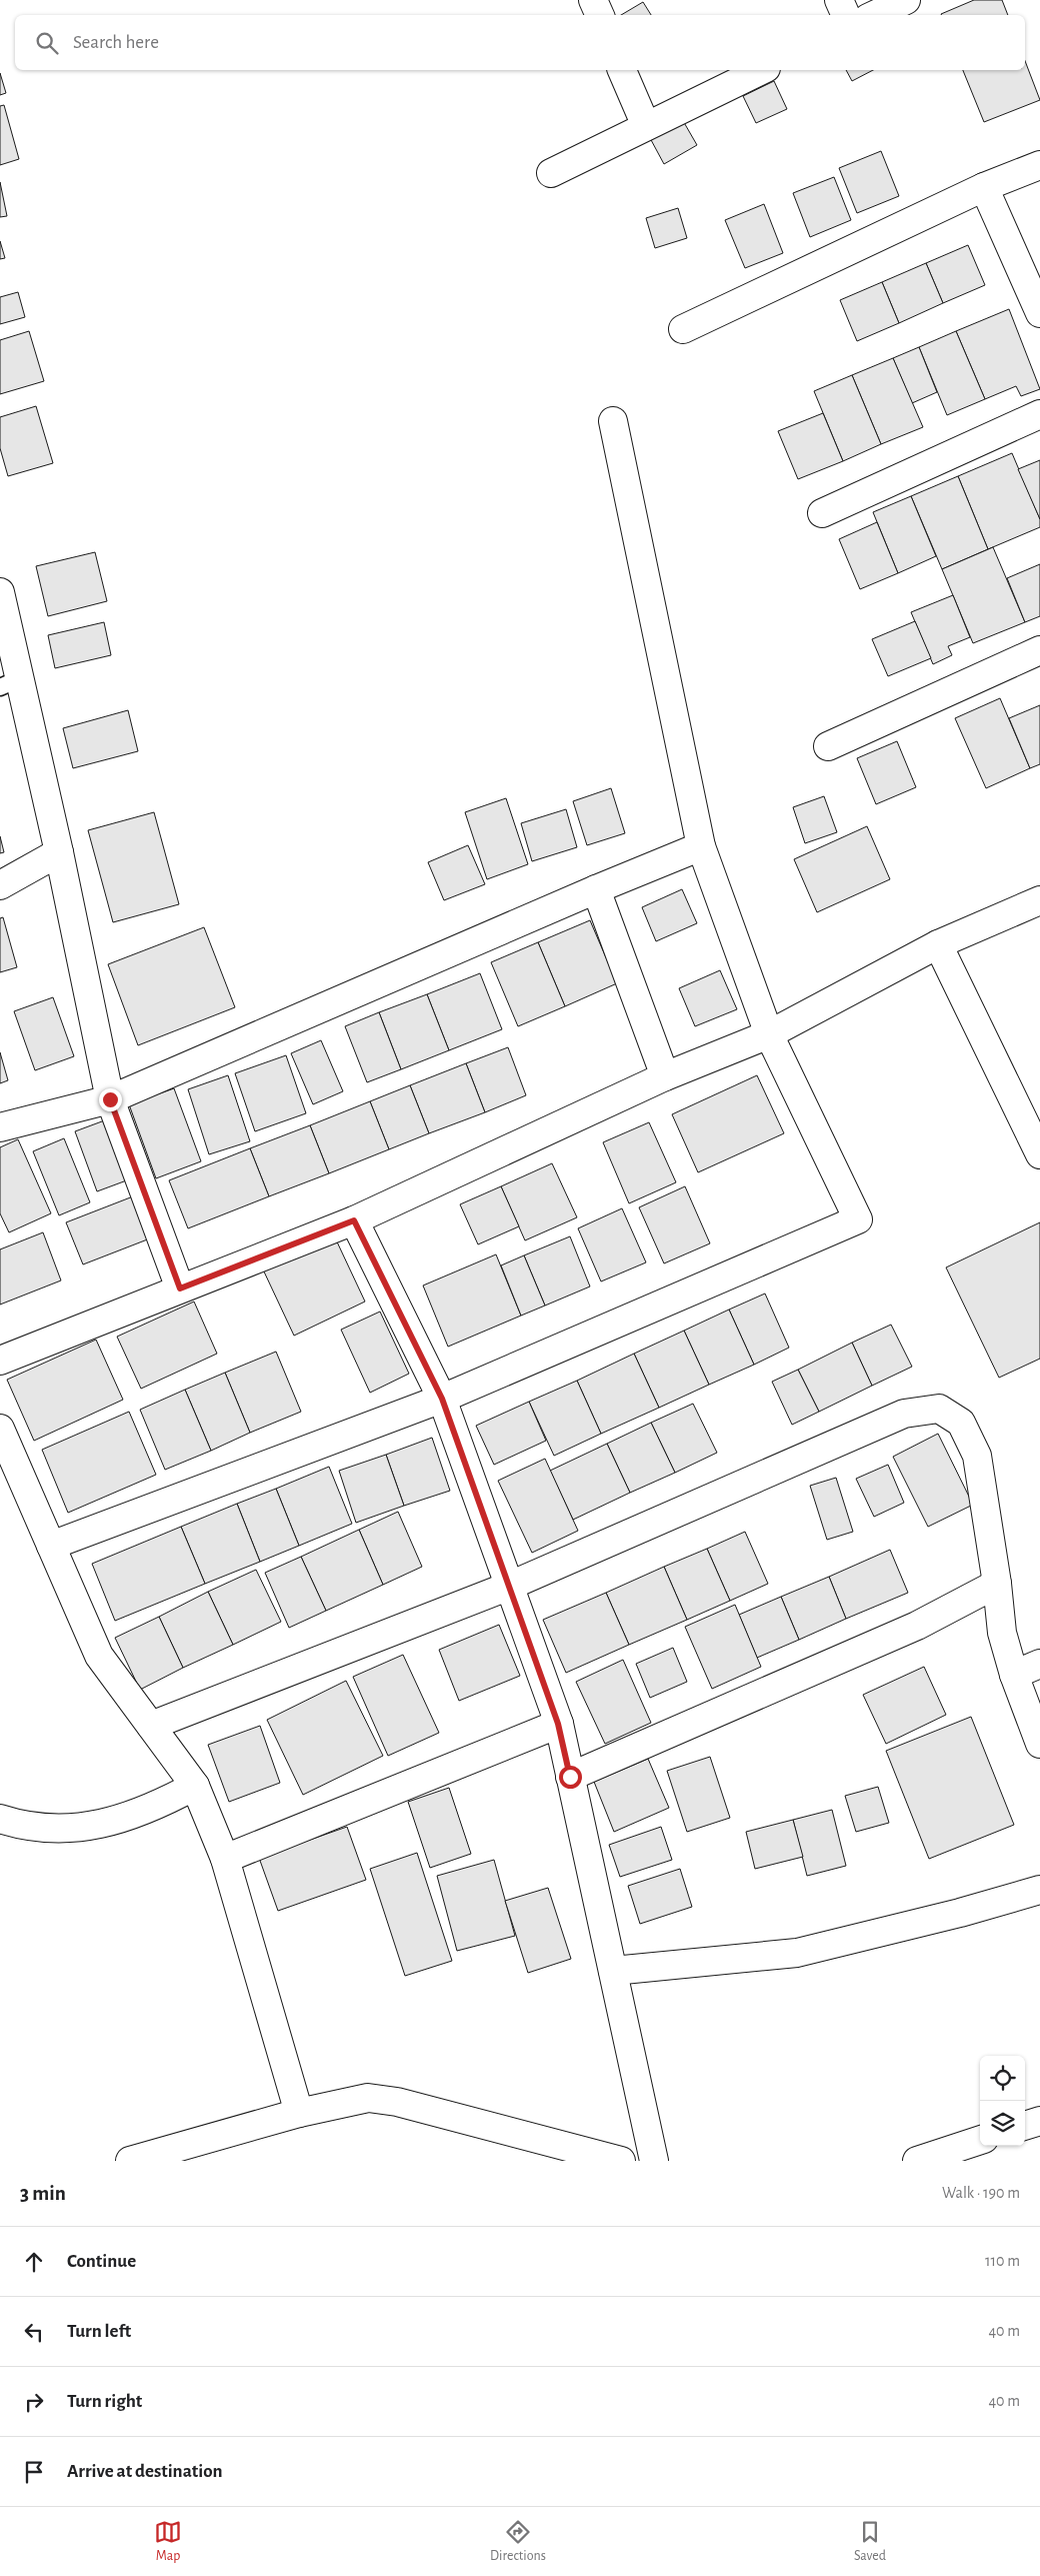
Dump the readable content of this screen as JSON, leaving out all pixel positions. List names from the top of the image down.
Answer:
{
  "page": {
    "search": "Search here",
    "heading": ["3 min", "Walk · 190 m"],
    "list": [
      ["Continue", "110 m"],
      ["Turn left", "40 m"],
      ["Turn right", "40 m"],
      "Arrive at destination"
    ],
    "nav": ["Map", "Directions", "Saved"]
  }
}
